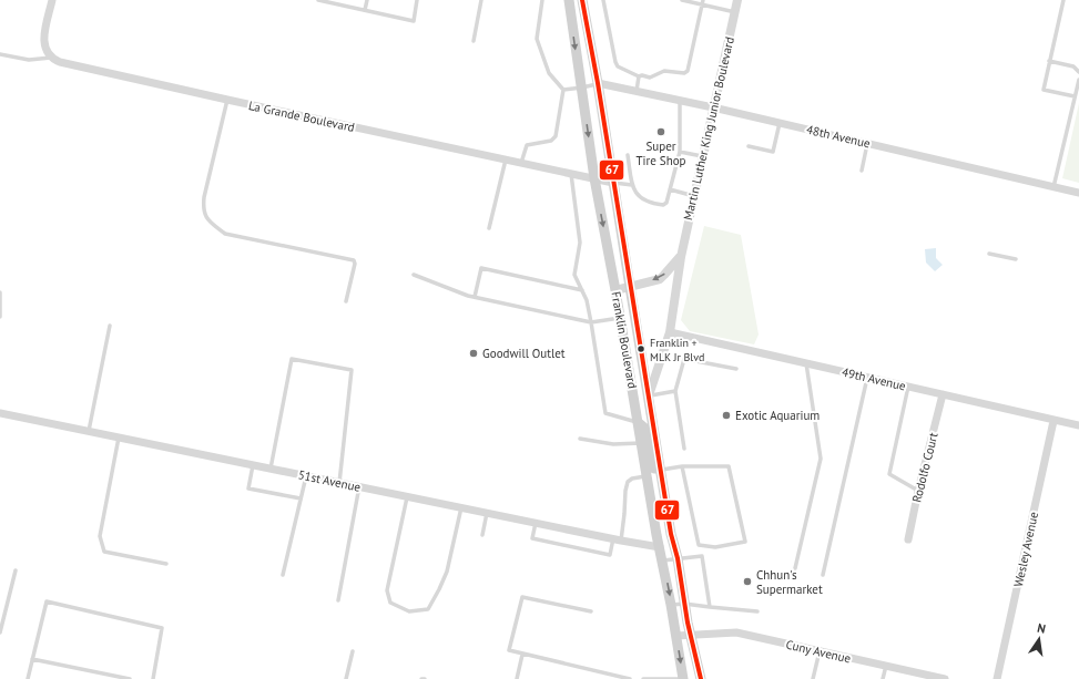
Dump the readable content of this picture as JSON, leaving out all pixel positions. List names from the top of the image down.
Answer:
{
  "streets": {
    "main road": ["Franklin Boulevard"],
    "street": [
      "La Grande Boulevard",
      "Martin Luther King Junior Boulevard",
      "48th Avenue",
      "49th Avenue",
      "Rodolfo Court",
      "51st Avenue",
      "Wesley Avenue",
      "Cuny Avenue"
    ]
  },
  "crossings": [
    ["La Grande Boulevard", "Franklin Boulevard"],
    ["Martin Luther King Junior Boulevard", "48th Avenue"],
    ["Martin Luther King Junior Boulevard", "Franklin Boulevard"],
    ["Martin Luther King Junior Boulevard", "49th Avenue"],
    ["48th Avenue", "Franklin Boulevard"],
    ["Franklin Boulevard", "51st Avenue"],
    ["Franklin Boulevard", "Cuny Avenue"],
    ["49th Avenue", "Rodolfo Court"],
    ["49th Avenue", "Wesley Avenue"]
  ],
  "places": [
    "Super Tire Shop",
    "Franklin + MLK Jr Blvd",
    "Goodwill Outlet",
    "Exotic Aquarium",
    "Chhun's Supermarket"
  ],
  "lines": ["transit line 67"],
  "north": "top"
}
